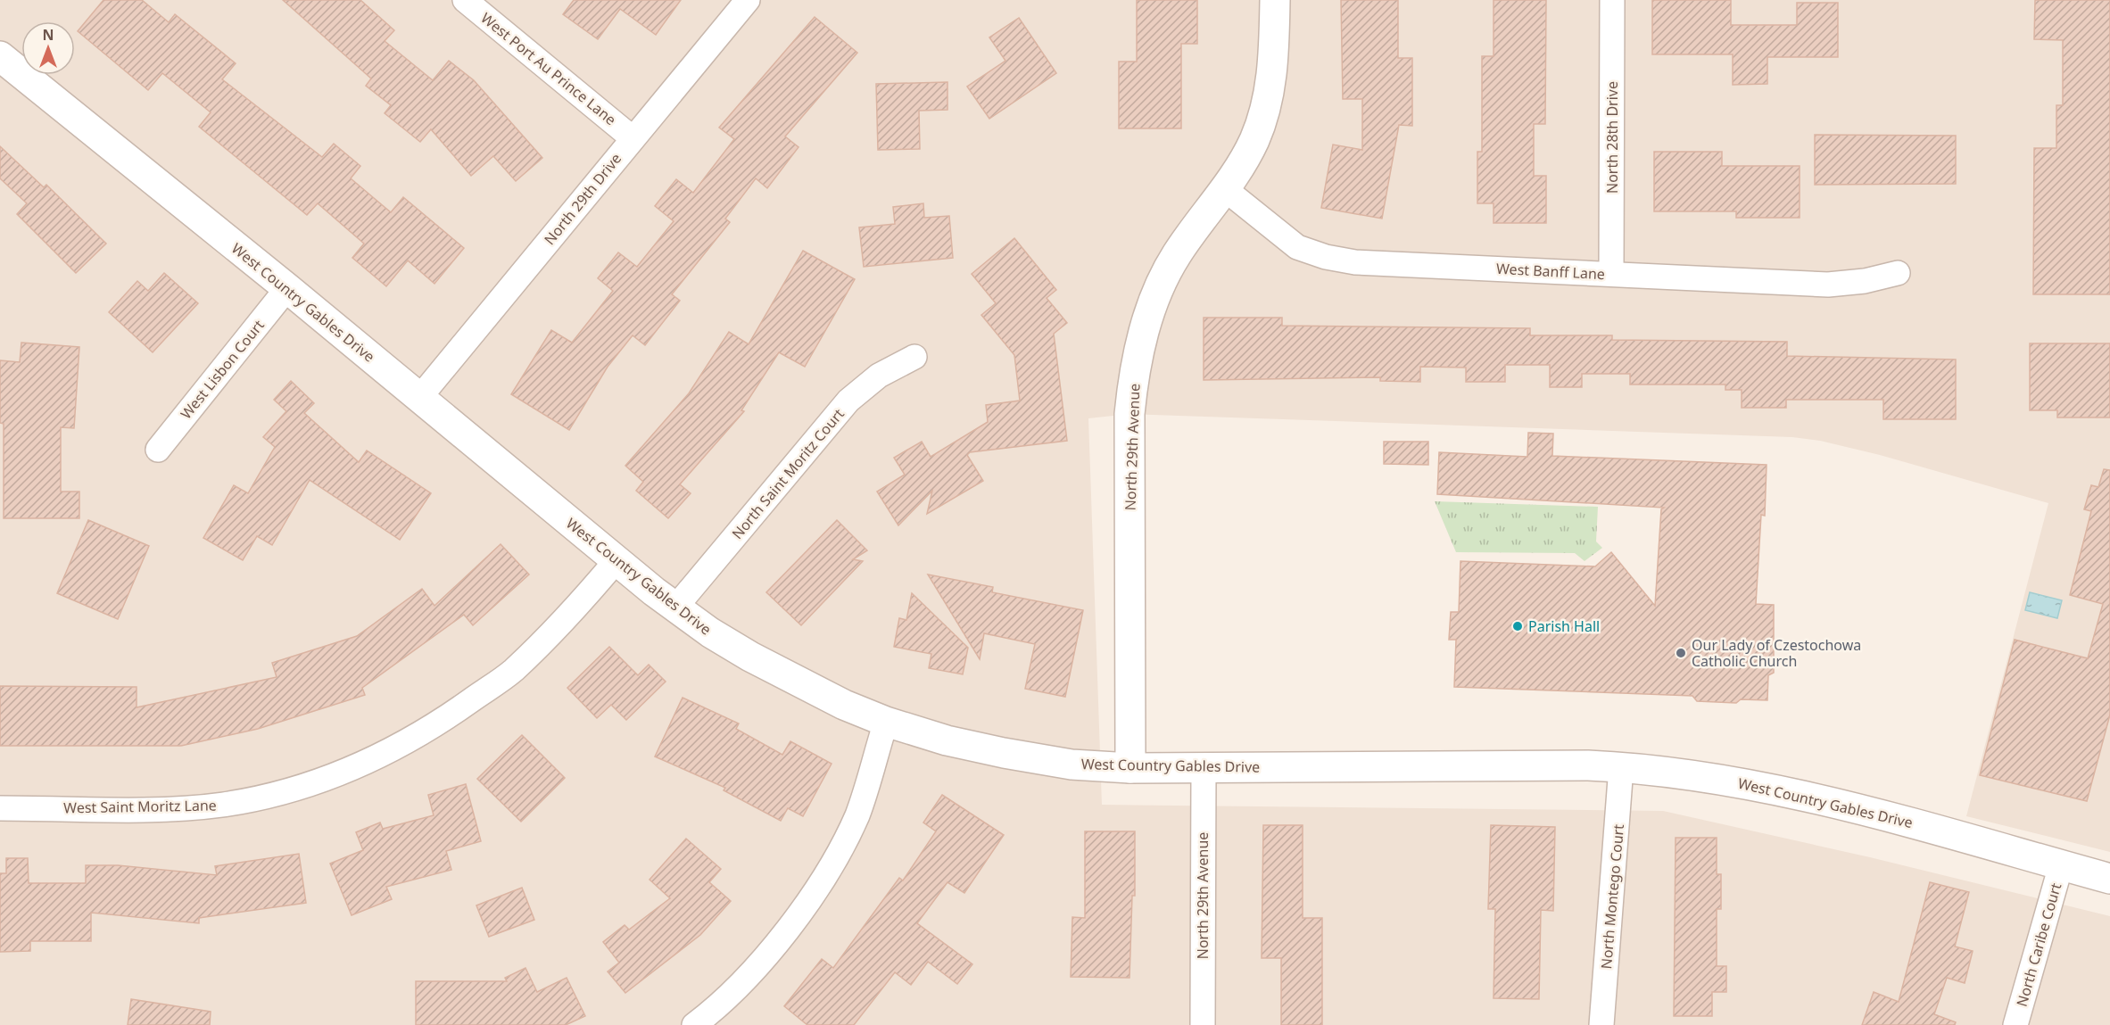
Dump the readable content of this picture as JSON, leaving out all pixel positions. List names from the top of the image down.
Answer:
{
  "streets": {
    "street": [
      "West Port Au Prince Lane",
      "North 28th Drive",
      "North 29th Drive",
      "West Banff Lane",
      "West Country Gables Drive",
      "West Lisbon Court",
      "North 29th Avenue",
      "North Saint Moritz Court",
      "West Saint Moritz Lane",
      "North Montego Court",
      "North Caribe Court"
    ]
  },
  "crossings": [
    ["West Port Au Prince Lane", "North 29th Drive"],
    ["North 28th Drive", "West Banff Lane"],
    ["North 29th Drive", "West Country Gables Drive"],
    ["West Banff Lane", "North 29th Avenue"],
    ["West Country Gables Drive", "West Lisbon Court"],
    ["West Country Gables Drive", "North 29th Avenue"],
    ["West Country Gables Drive", "North Saint Moritz Court"],
    ["West Country Gables Drive", "West Saint Moritz Lane"],
    ["West Country Gables Drive", "North Montego Court"],
    ["West Country Gables Drive", "North Caribe Court"]
  ],
  "places": ["Parish Hall", "Our Lady of Czestochowa Catholic Church"],
  "north": "top"
}
